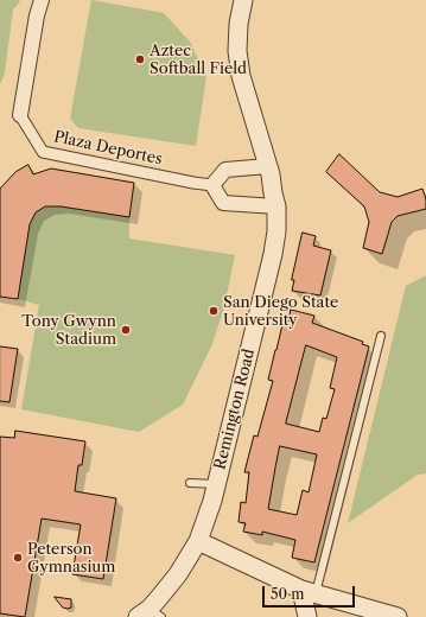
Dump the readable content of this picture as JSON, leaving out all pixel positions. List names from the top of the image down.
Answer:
{
  "streets": {
    "street": ["Plaza Deportes", "Remington Road"]
  },
  "places": [
    "Aztec Softball Field",
    "San Diego State University",
    "Tony Gwynn Stadium",
    "Peterson Gymnasium"
  ],
  "scale_bar": "50 m"
}
